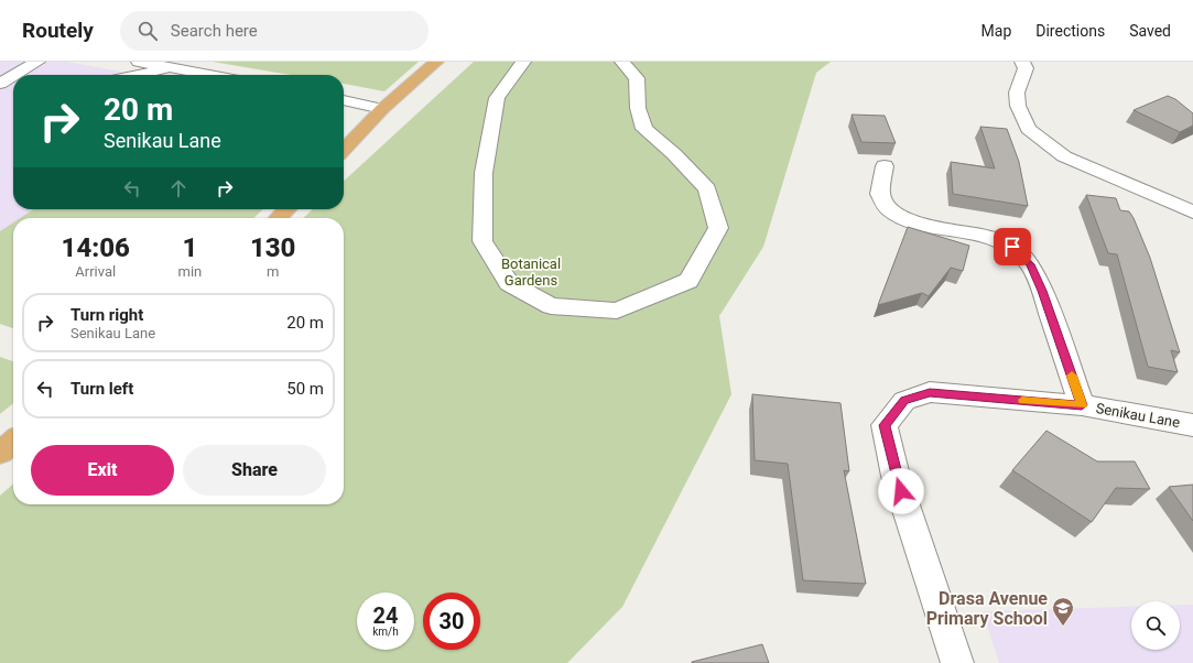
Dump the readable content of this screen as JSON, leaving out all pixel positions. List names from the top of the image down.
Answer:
{
  "streets": {
    "street": ["Senikau Lane"]
  },
  "parks": ["Botanical Gardens"],
  "places": {
    "school or university": ["Drasa Avenue Primary School"]
  },
  "page": {
    "header": "Routely",
    "search": "Search here",
    "nav": ["Map", "Directions", "Saved"],
    "turn": ["20 m", "Senikau Lane"],
    "eta": [
      "14:06",
      "Arrival",
      "1",
      "min",
      "130",
      "m"
    ],
    "list": [
      {
        "name": "Turn right",
        "note": "Senikau Lane",
        "value": "20 m"
      },
      {
        "name": "Turn left",
        "value": "50 m"
      }
    ],
    "buttons": ["Exit", "Share"],
    "speed": "24 km/h",
    "limit": "30"
  }
}
